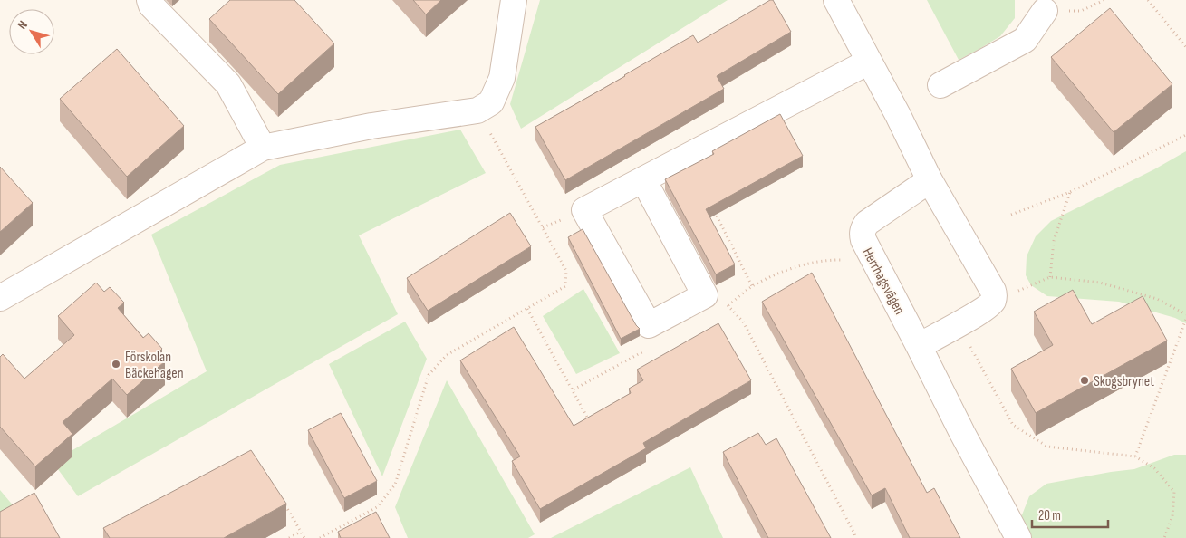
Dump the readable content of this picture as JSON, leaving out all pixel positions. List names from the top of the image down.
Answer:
{
  "streets": {
    "street": ["Herrhagsvägen"]
  },
  "places": ["Förskolan Bäckehagen", "Skogsbrynet"],
  "scale_bar": "20 m",
  "north": "top left"
}
